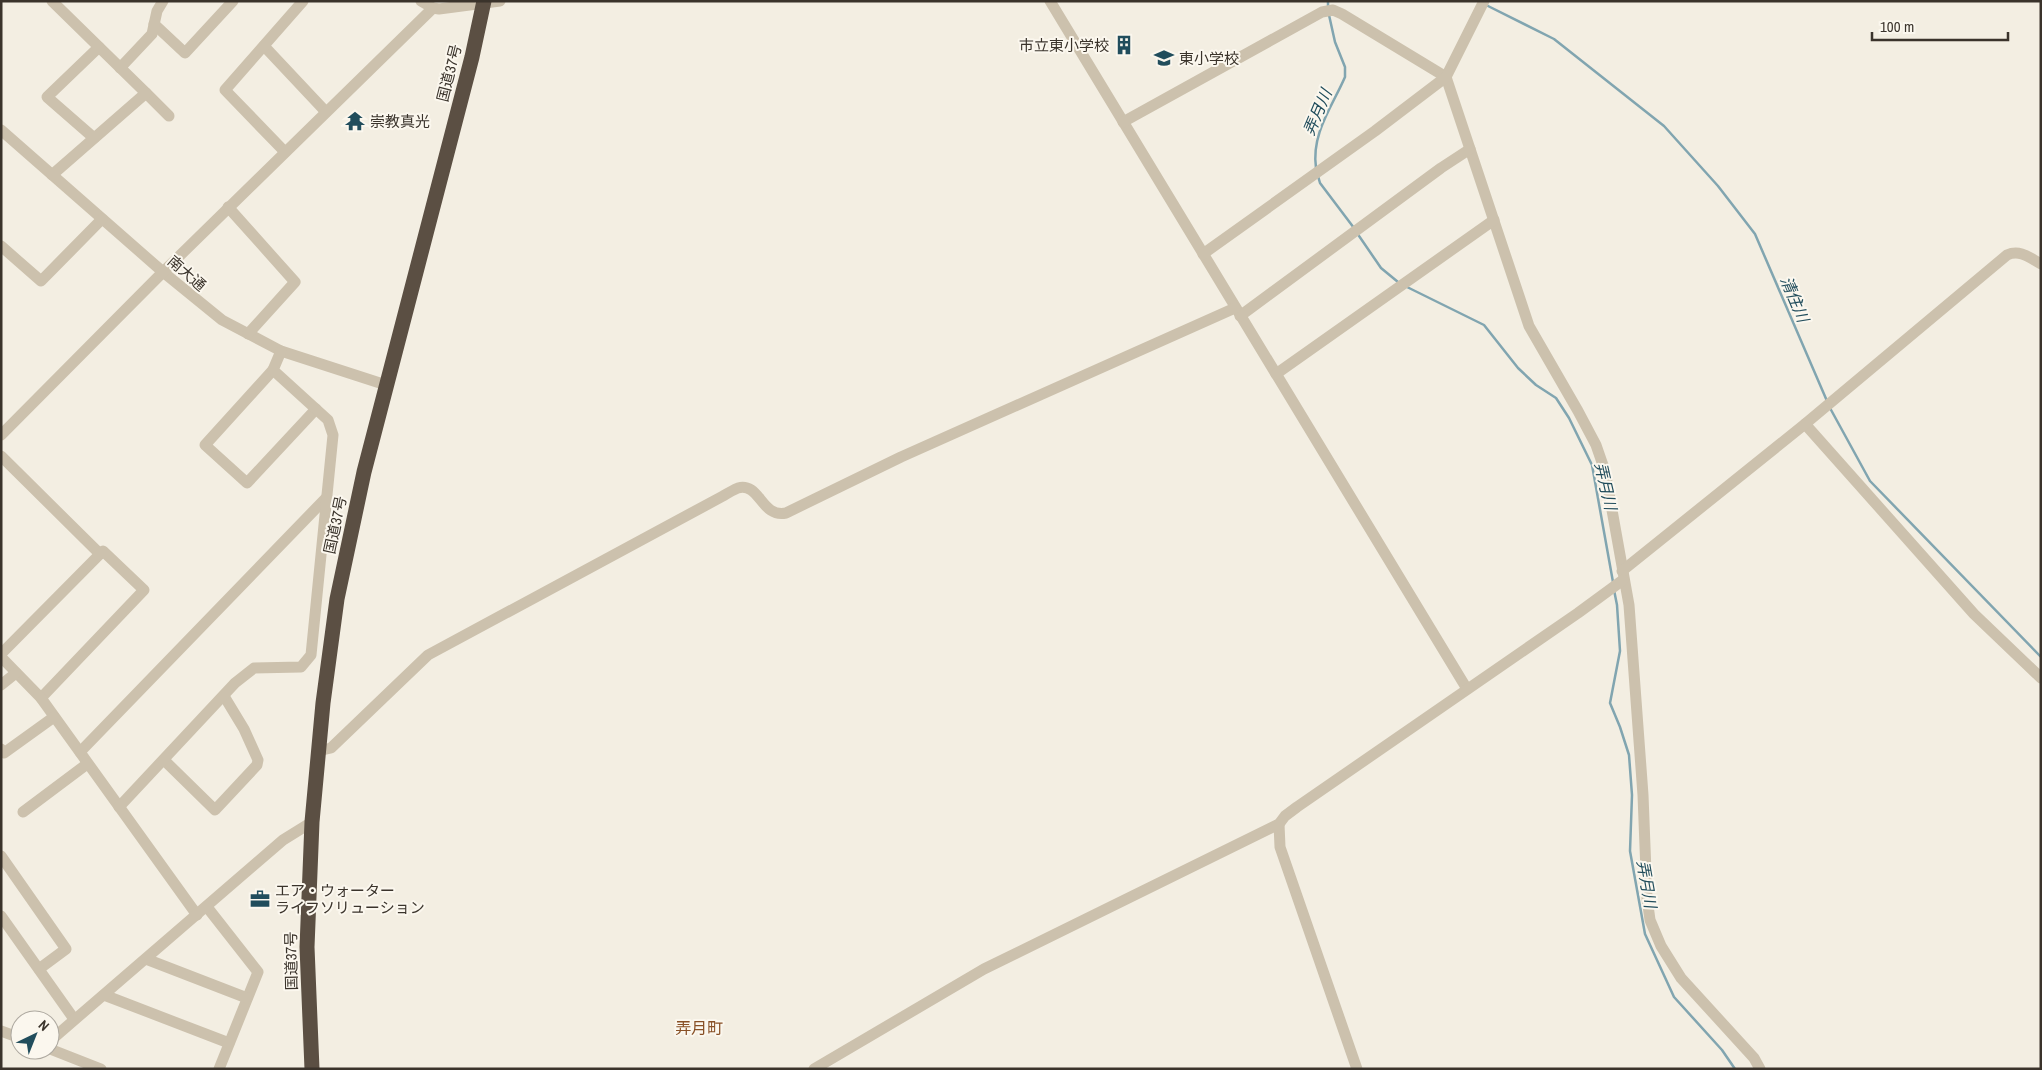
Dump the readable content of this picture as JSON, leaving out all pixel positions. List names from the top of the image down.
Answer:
{
  "streets": {
    "highway": ["国道37号"],
    "street": ["南大通"]
  },
  "crossings": [
    ["国道37号", "南大通"]
  ],
  "districts": ["弄月町"],
  "water": ["弄月川", "清住川"],
  "places": {
    "building": ["市立東小学校"],
    "school or university": ["東小学校"],
    "temple": ["崇教真光"],
    "office": ["エア・ウォーター ライフソリューション"]
  },
  "scale_bar": "100 m",
  "north": "top right"
}
